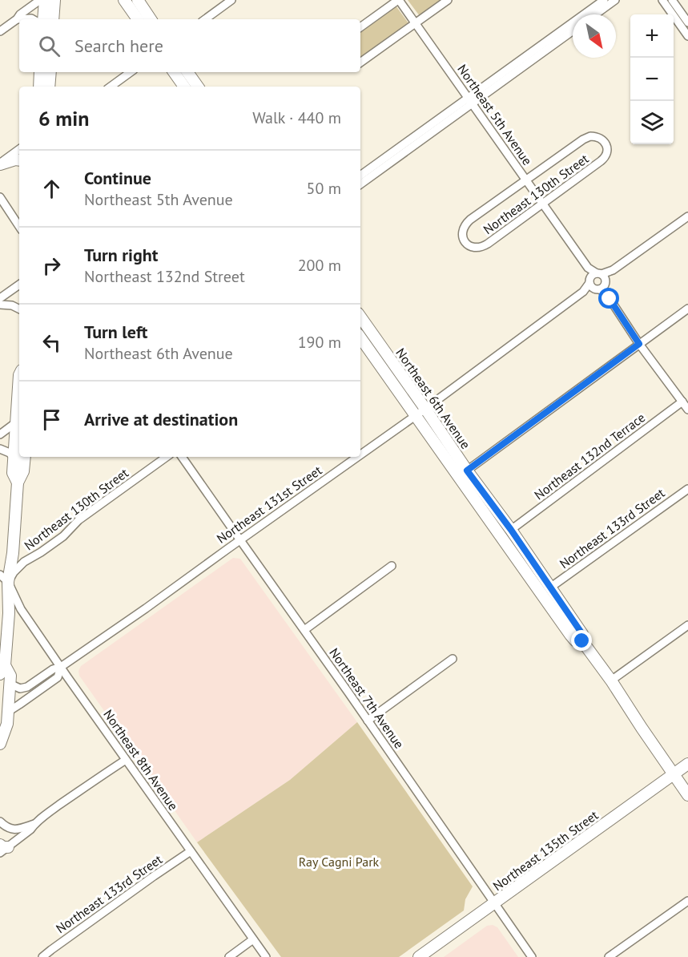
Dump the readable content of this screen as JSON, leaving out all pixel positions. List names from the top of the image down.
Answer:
{
  "streets": {
    "main road": ["Northeast 6th Avenue", "Northeast 135th Street"],
    "street": [
      "Northeast 5th Avenue",
      "Northeast 130th Street",
      "Northeast 132nd Terrace",
      "Northeast 131st Street",
      "Northeast 133rd Street",
      "Northeast 7th Avenue",
      "Northeast 8th Avenue"
    ]
  },
  "crossings": [
    ["Northeast 5th Avenue", "Northeast 130th Street"],
    ["Northeast 5th Avenue", "Northeast 132nd Terrace"],
    ["Northeast 5th Avenue", "Northeast 131st Street"],
    ["Northeast 130th Street", "Northeast 8th Avenue"],
    ["Northeast 6th Avenue", "Northeast 132nd Terrace"],
    ["Northeast 6th Avenue", "Northeast 131st Street"],
    ["Northeast 6th Avenue", "Northeast 133rd Street"],
    ["Northeast 6th Avenue", "Northeast 135th Street"],
    ["Northeast 131st Street", "Northeast 7th Avenue"],
    ["Northeast 131st Street", "Northeast 8th Avenue"],
    ["Northeast 133rd Street", "Northeast 8th Avenue"],
    ["Northeast 7th Avenue", "Northeast 135th Street"]
  ],
  "parks": ["Ray Cagni Park"],
  "north": "bottom right",
  "page": {
    "map_buttons": ["+", "−"],
    "search": "Search here",
    "heading": ["6 min", "Walk · 440 m"],
    "list": [
      ["Continue", "Northeast 5th Avenue", "50 m"],
      ["Turn right", "Northeast 132nd Street", "200 m"],
      ["Turn left", "Northeast 6th Avenue", "190 m"],
      "Arrive at destination"
    ]
  }
}
